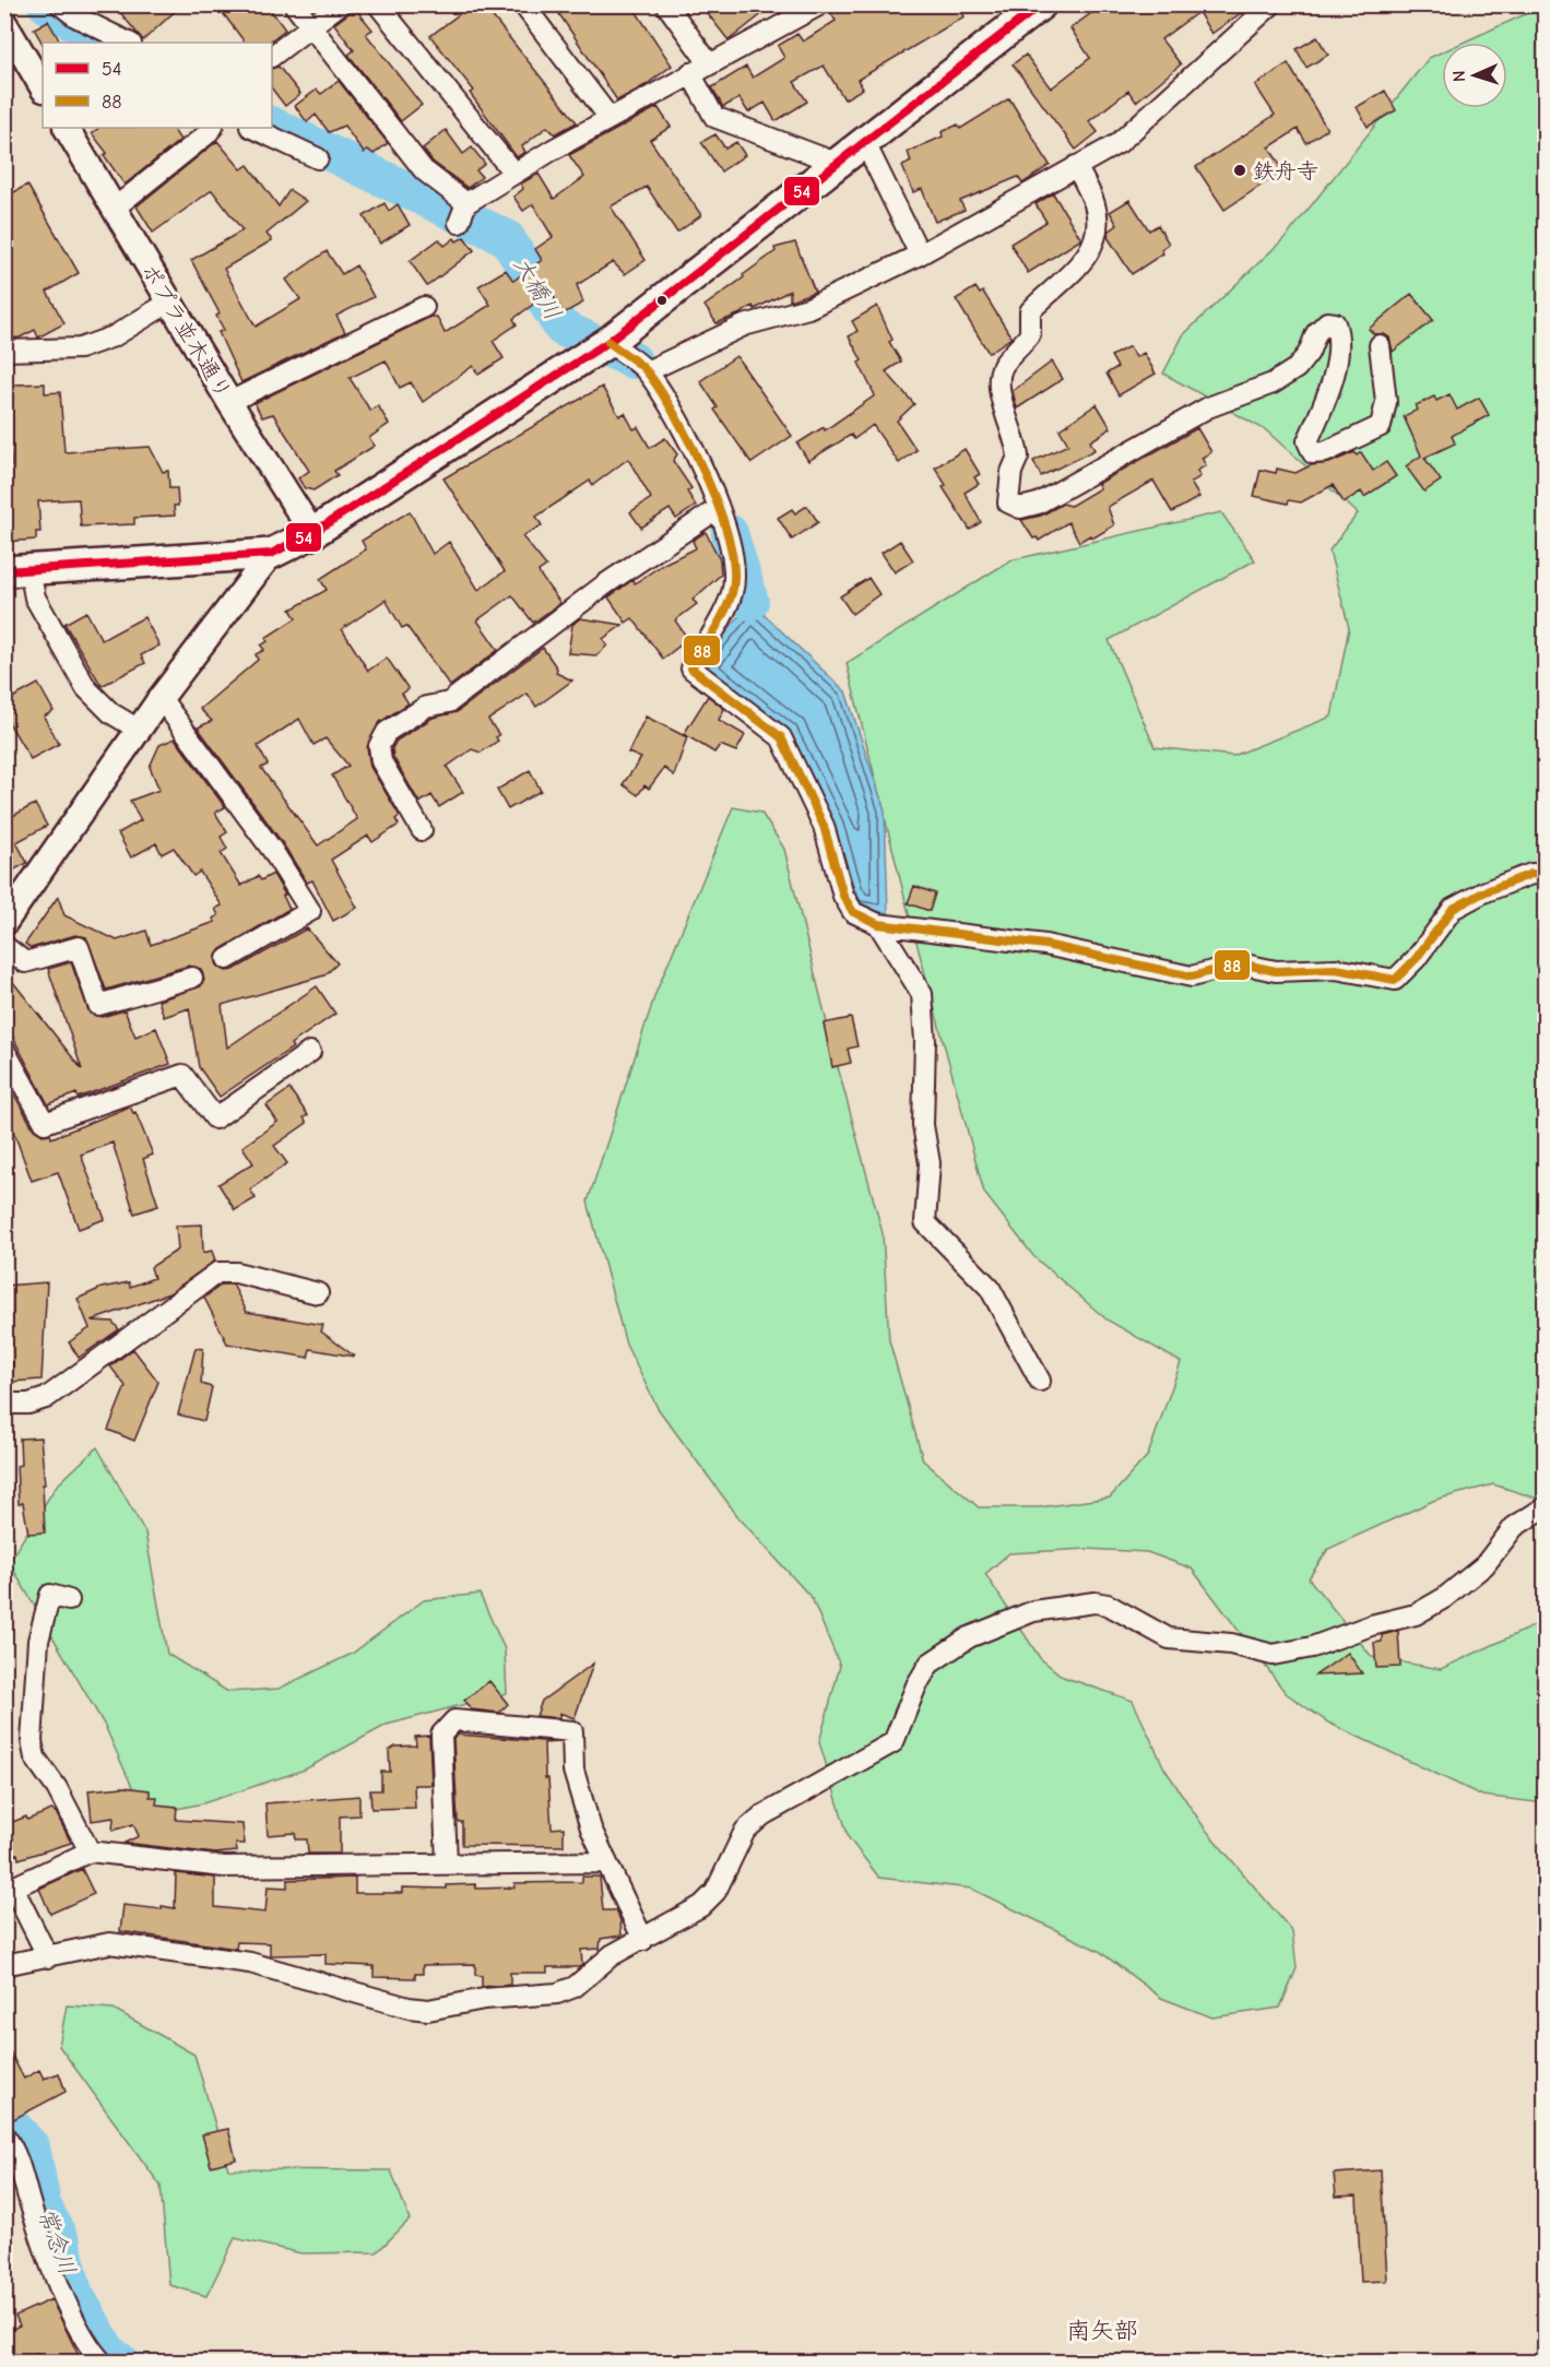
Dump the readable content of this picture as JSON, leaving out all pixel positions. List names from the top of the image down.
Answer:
{
  "streets": {
    "street": ["ポプラ並木通り"]
  },
  "districts": ["南矢部"],
  "water": ["大橋川", "常念川"],
  "places": ["鉄舟寺"],
  "lines": ["transit line 54", "transit line 88"],
  "legend": ["54", "88"],
  "north": "left"
}
